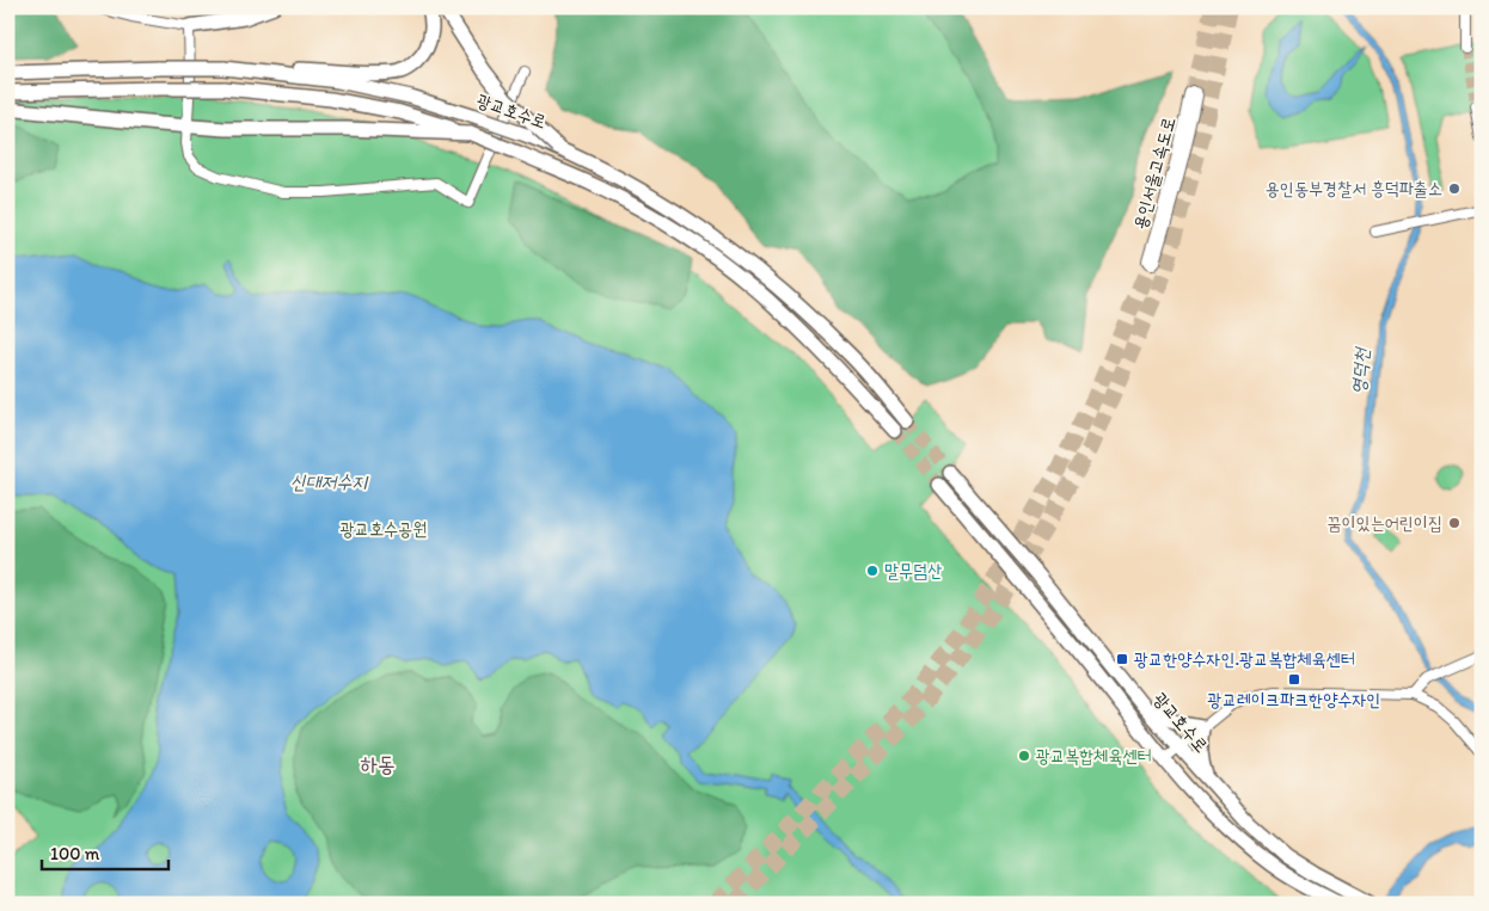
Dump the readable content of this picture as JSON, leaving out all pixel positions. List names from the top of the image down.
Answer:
{
  "streets": {
    "highway": ["용인서울고속도로"],
    "main road": ["광교호수로"]
  },
  "districts": ["하동"],
  "water": ["영덕천", "신대저수지"],
  "parks": ["광교호수공원"],
  "places": {
    "other": [
      "용인동부경찰서 흥덕파출소",
      "꿈이있는어린이집",
      "말무덤산",
      "광교복합체육센터"
    ],
    "transit": ["광교한양수자인.광교복합체육센터", "광교레이크파크한양수자인"]
  },
  "scale_bar": "100 m"
}
